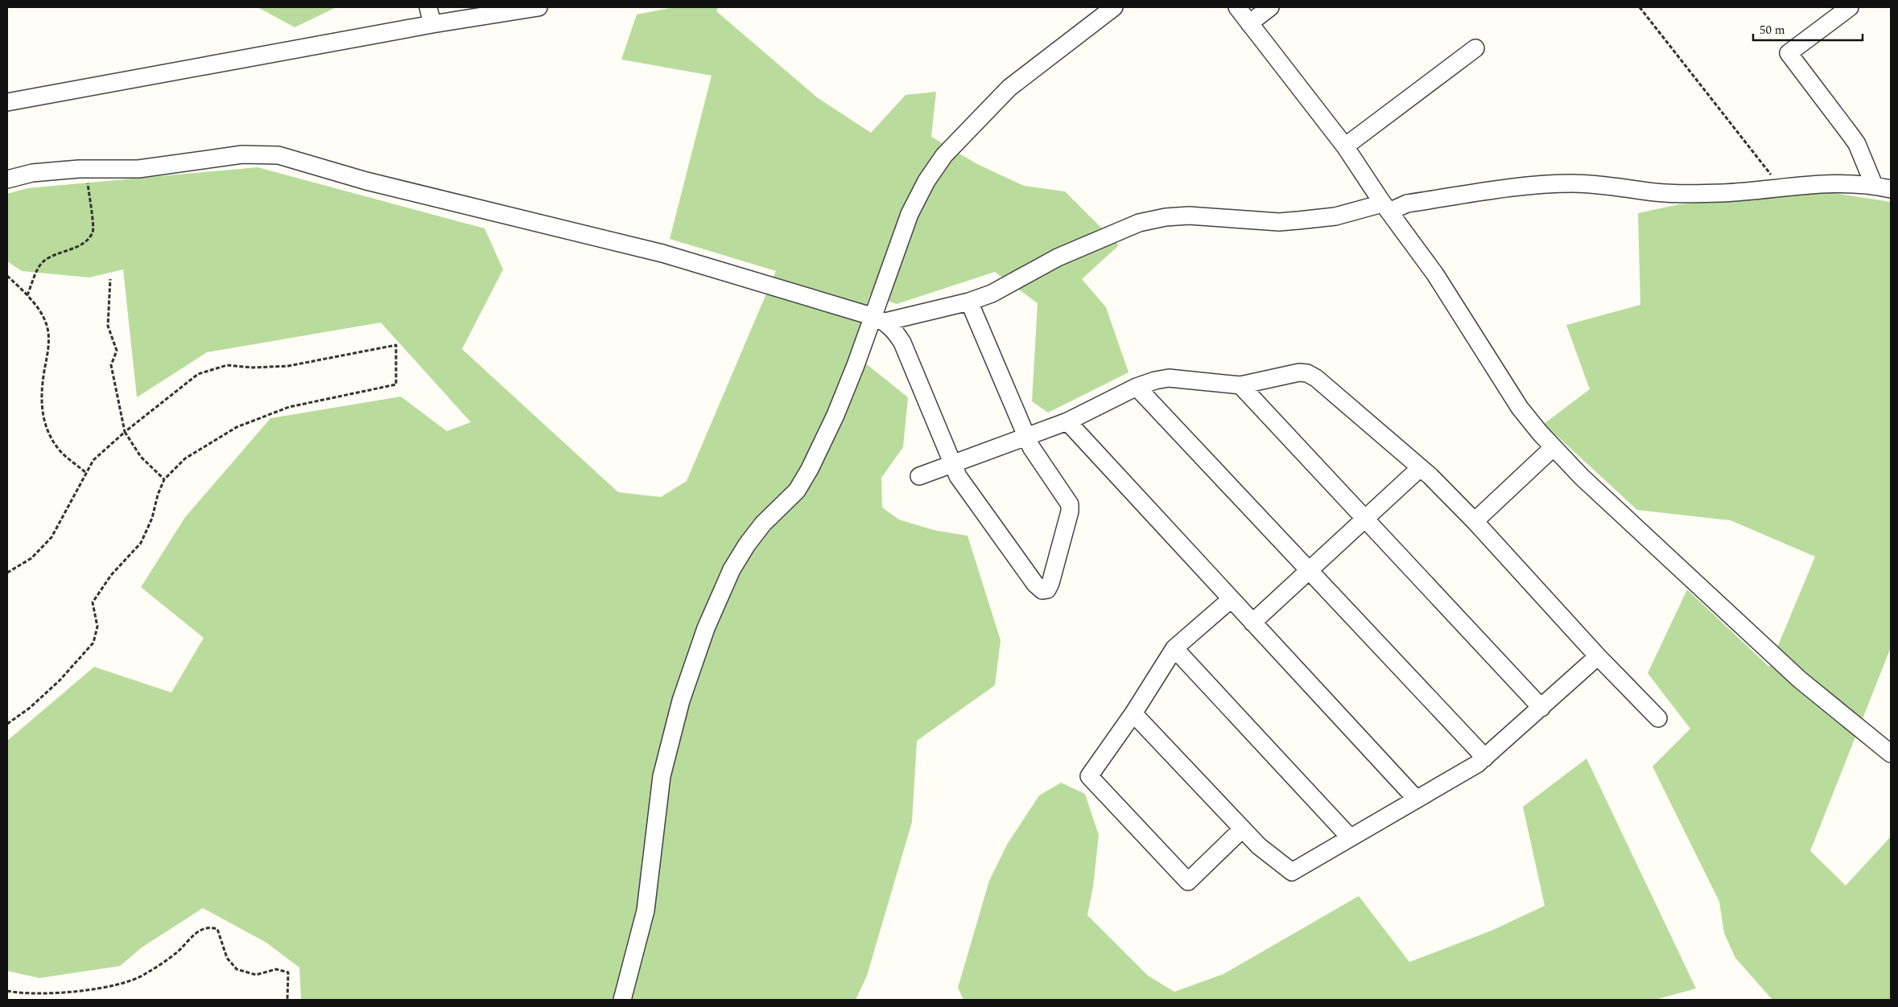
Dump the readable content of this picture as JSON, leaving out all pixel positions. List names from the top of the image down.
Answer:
{
  "scale_bar": "50 m"
}
